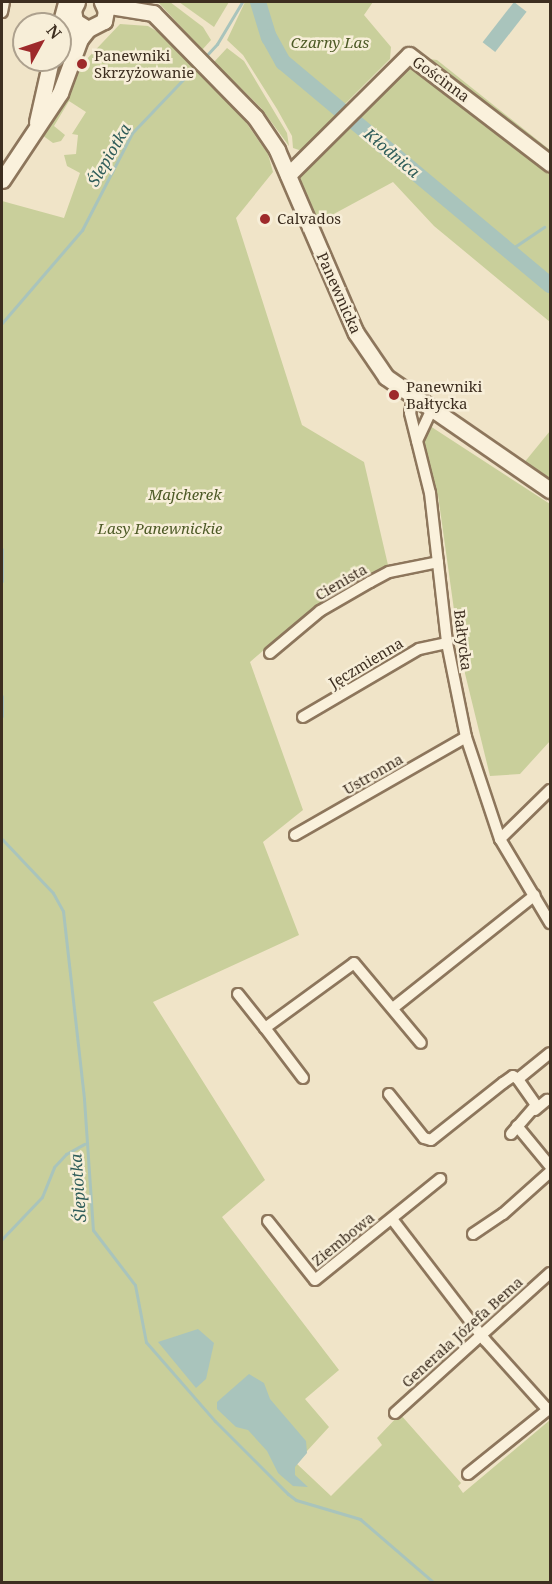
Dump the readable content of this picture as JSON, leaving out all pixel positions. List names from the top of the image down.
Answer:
{
  "streets": {
    "street": [
      "Gościnna",
      "Panewnicka",
      "Cienista",
      "Bałtycka",
      "Jęczmienna",
      "Ustronna",
      "Ziembowa",
      "Generała Józefa Bema"
    ]
  },
  "crossings": [
    ["Gościnna", "Panewnicka"],
    ["Panewnicka", "Bałtycka"],
    ["Cienista", "Bałtycka"],
    ["Bałtycka", "Jęczmienna"],
    ["Bałtycka", "Ustronna"],
    ["Ziembowa", "Generała Józefa Bema"]
  ],
  "water": ["Kłodnica", "Ślepiotka"],
  "parks": ["Czarny Las", "Majcherek", "Lasy Panewnickie"],
  "places": ["Panewniki Skrzyżowanie", "Calvados", "Panewniki Bałtycka"],
  "north": "top right"
}
